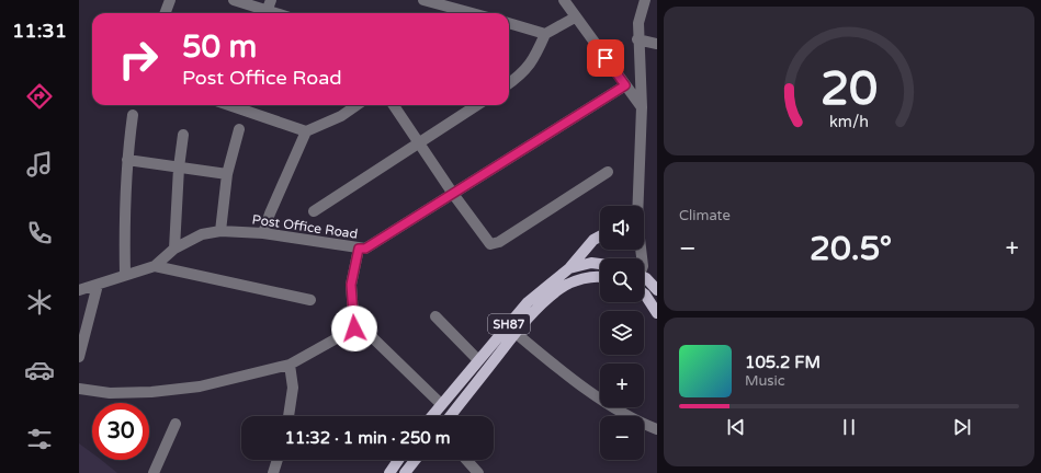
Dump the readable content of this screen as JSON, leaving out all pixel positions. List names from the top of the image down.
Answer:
{
  "streets": {
    "main road": ["SH87"],
    "street": ["Post Office Road"]
  },
  "page": {
    "tabs": "11:31",
    "turn": ["50 m", "Post Office Road"],
    "tile": "Climate",
    "map_buttons": ["+", "−"],
    "heat": ["−", "20.5°", "+"],
    "song": ["105.2 FM", "Music"],
    "limit": "30",
    "trip": "11:32 · 1 min · 250 m",
    "gauge": ["20", "km/h"]
  }
}
